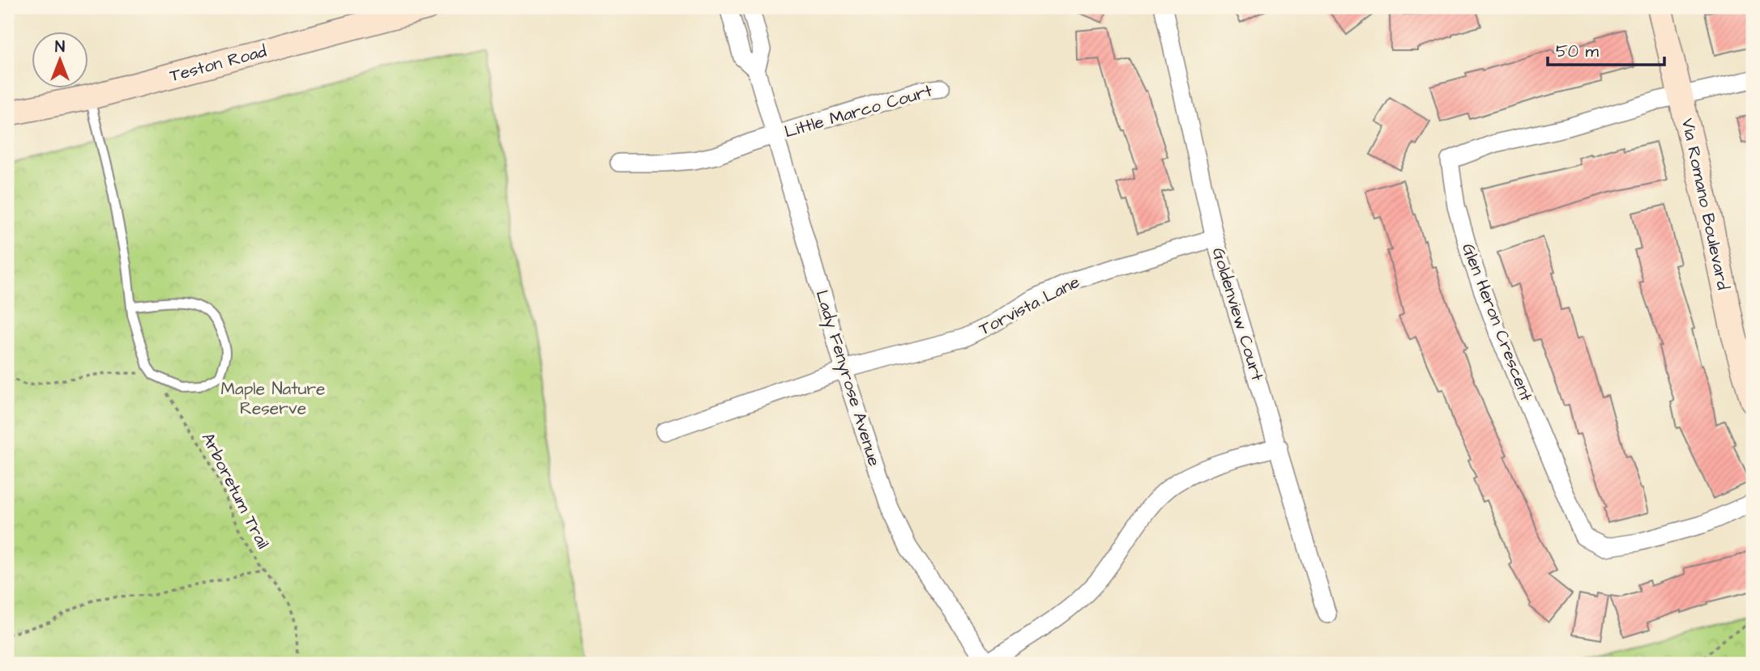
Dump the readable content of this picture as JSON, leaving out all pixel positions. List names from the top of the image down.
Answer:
{
  "streets": {
    "main road": ["Teston Road", "Via Romano Boulevard"],
    "street": [
      "Little Marco Court",
      "Torvista Lane",
      "Goldenview Court",
      "Glen Heron Crescent",
      "Lady Fenyrose Avenue"
    ],
    "path": ["Arboretum Trail"]
  },
  "crossings": [
    ["Little Marco Court", "Lady Fenyrose Avenue"],
    ["Via Romano Boulevard", "Glen Heron Crescent"],
    ["Torvista Lane", "Goldenview Court"],
    ["Torvista Lane", "Lady Fenyrose Avenue"]
  ],
  "parks": ["Maple Nature Reserve"],
  "scale_bar": "50 m",
  "north": "top"
}
